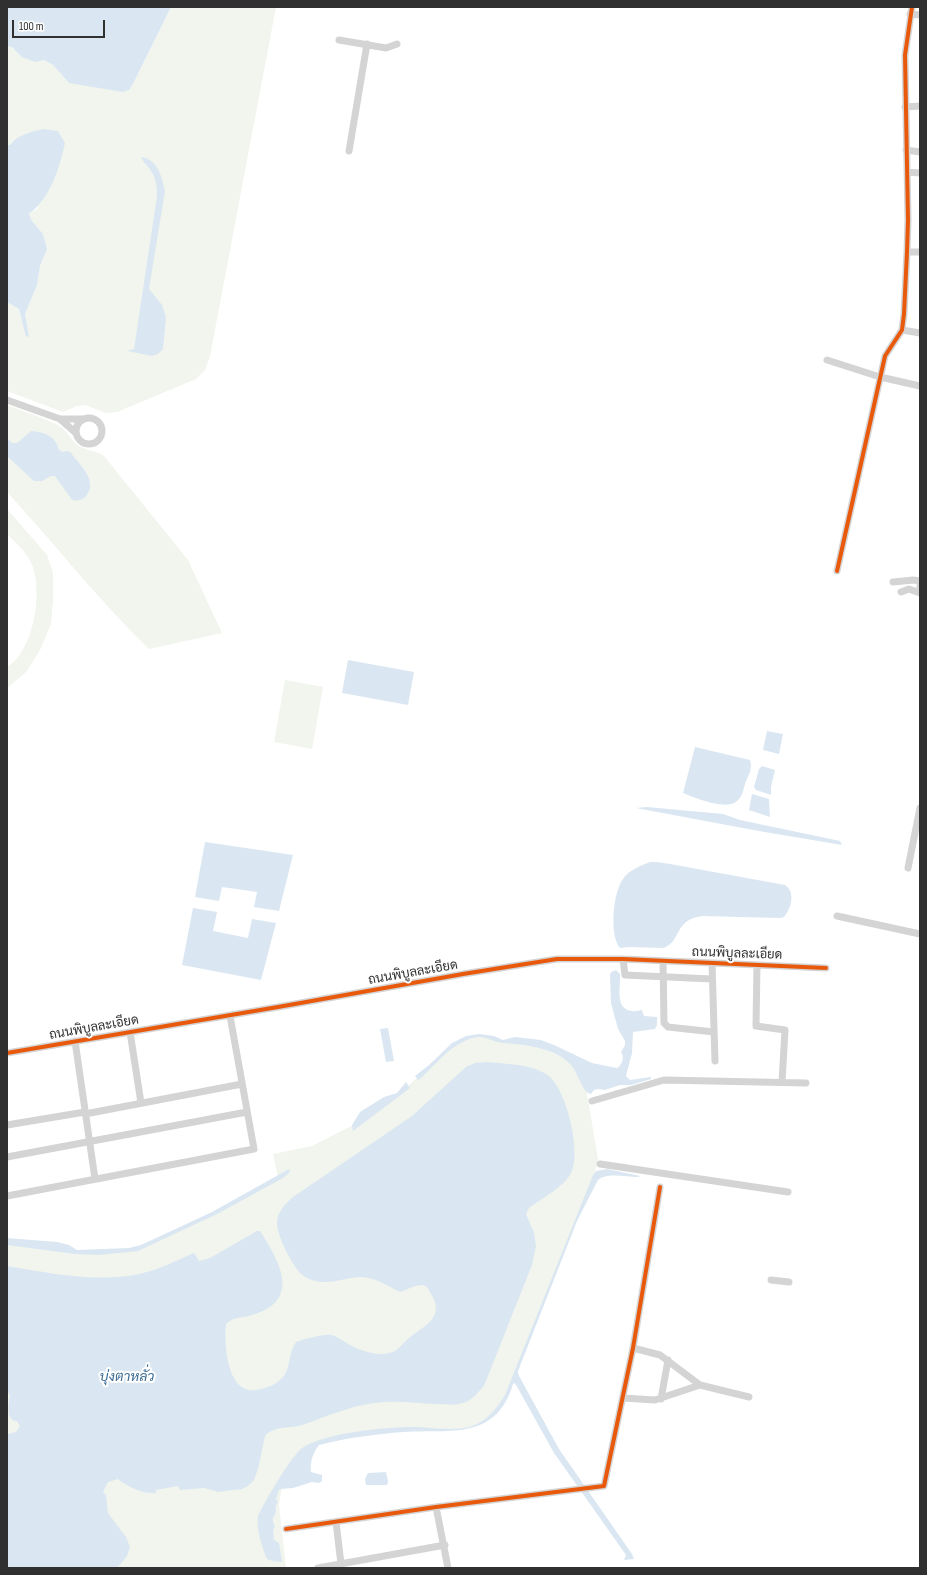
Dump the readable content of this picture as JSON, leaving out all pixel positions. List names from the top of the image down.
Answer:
{
  "streets": {
    "street": ["ถนนพิบูลละเอียด"]
  },
  "water": ["บุ่งตาหลั่ว"],
  "scale_bar": "100 m"
}
